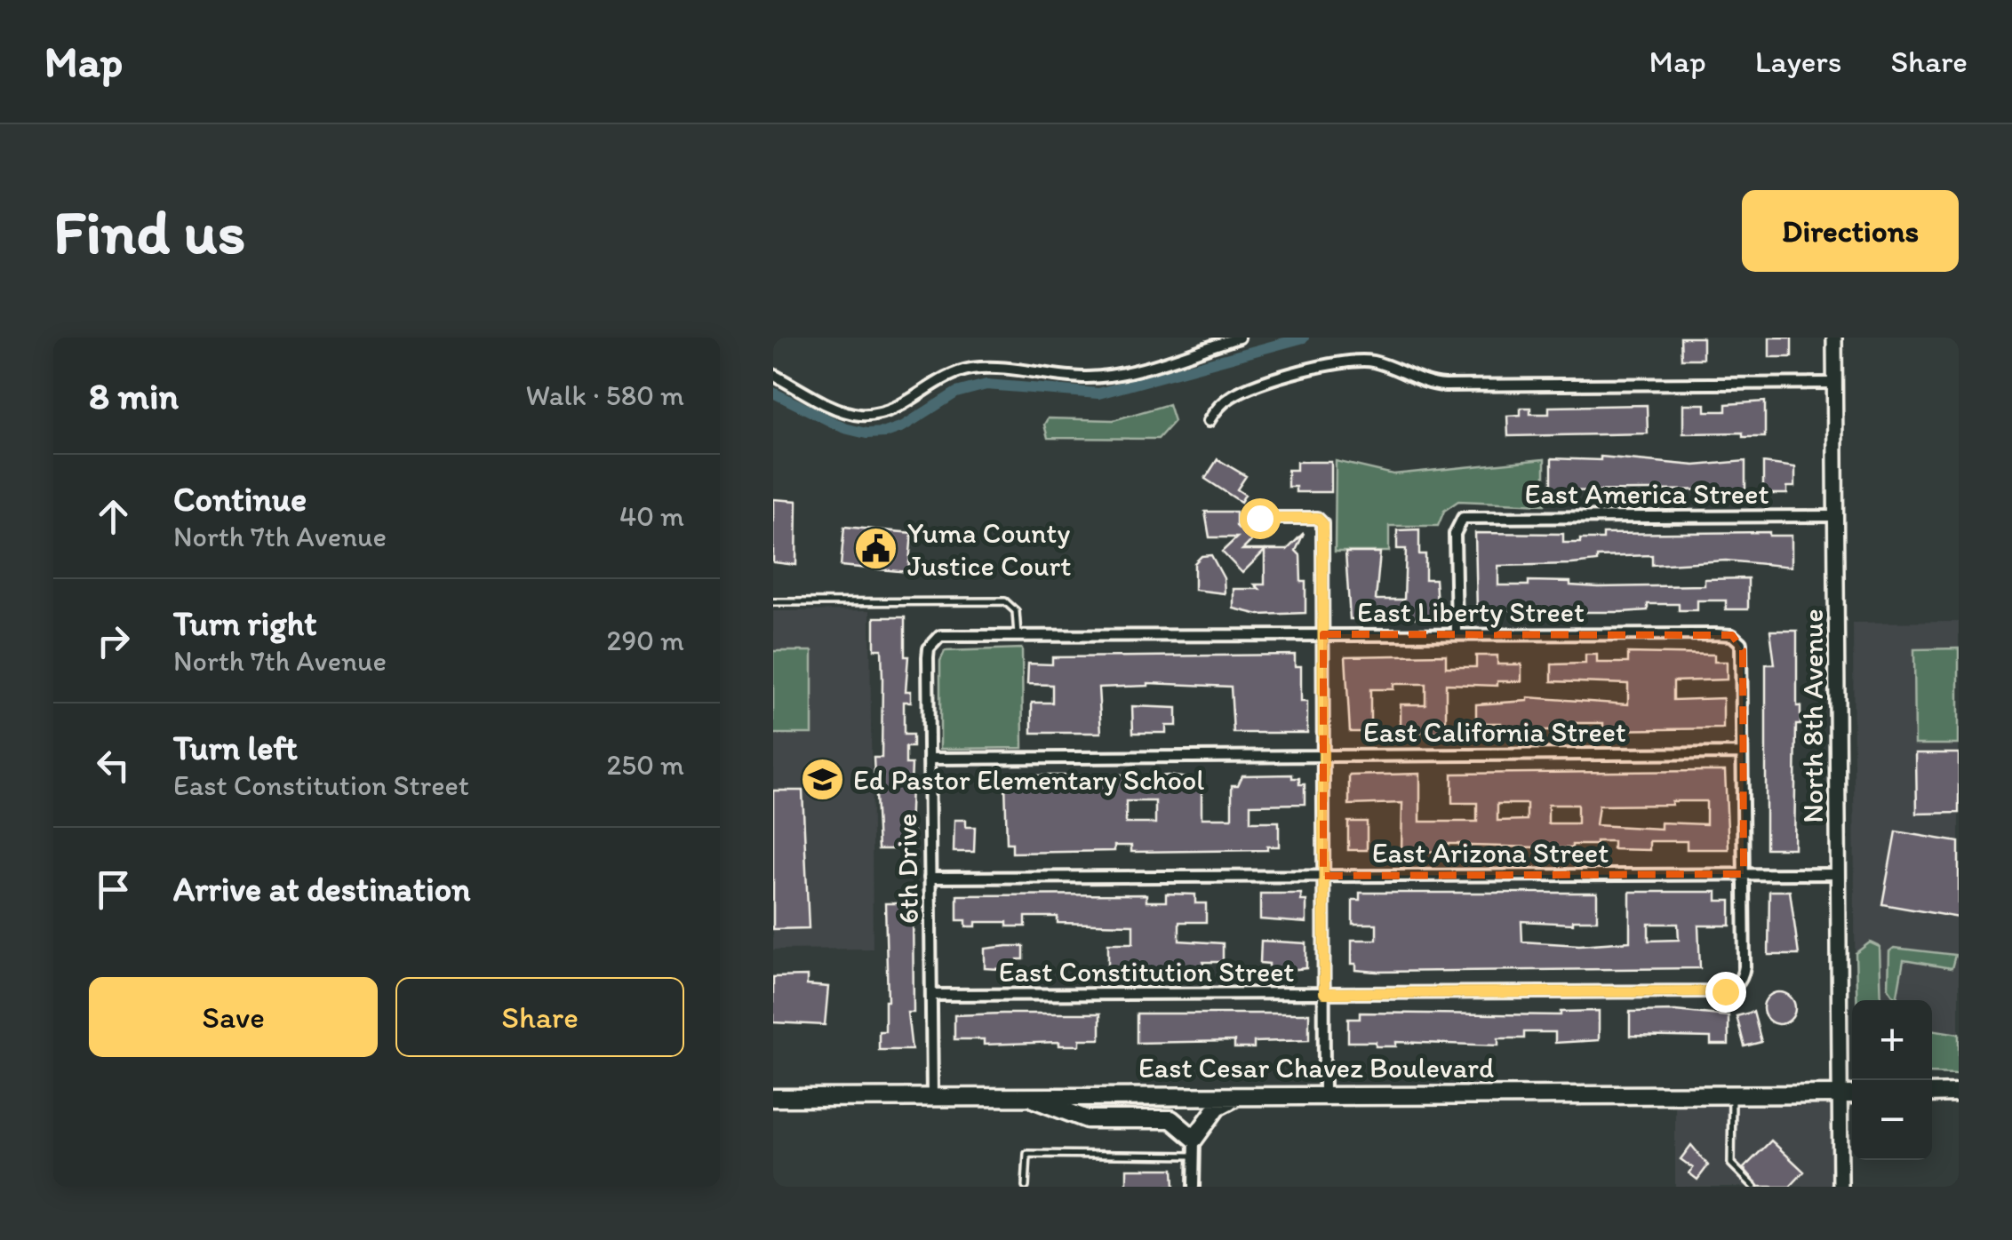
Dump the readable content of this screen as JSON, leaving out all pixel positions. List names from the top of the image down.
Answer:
{
  "streets": {
    "highway": ["East Cesar Chavez Boulevard"],
    "main road": ["North 8th Avenue"],
    "street": [
      "East America Street",
      "East Liberty Street",
      "East California Street",
      "East Arizona Street",
      "6th Drive",
      "East Constitution Street"
    ]
  },
  "crossings": [
    ["East America Street", "East Liberty Street"],
    ["East America Street", "North 8th Avenue"],
    ["East Liberty Street", "East California Street"],
    ["East Liberty Street", "6th Drive"],
    ["North 8th Avenue", "East Arizona Street"],
    ["North 8th Avenue", "East Cesar Chavez Boulevard"],
    ["East California Street", "6th Drive"],
    ["East Arizona Street", "6th Drive"],
    ["East Arizona Street", "East Constitution Street"],
    ["6th Drive", "East Constitution Street"],
    ["6th Drive", "East Cesar Chavez Boulevard"]
  ],
  "places": {
    "public building": ["Yuma County Justice Court"],
    "school or university": ["Ed Pastor Elementary School"]
  },
  "page": {
    "header": "Map",
    "nav": ["Map", "Layers", "Share"],
    "buttons": [
      "Directions",
      ["Save", "Share"]
    ],
    "title": "Find us",
    "heading": ["8 min", "Walk · 580 m"],
    "list": [
      ["Continue", "North 7th Avenue", "40 m"],
      ["Turn right", "North 7th Avenue", "290 m"],
      ["Turn left", "East Constitution Street", "250 m"],
      "Arrive at destination"
    ],
    "map_buttons": ["+", "−"]
  }
}
